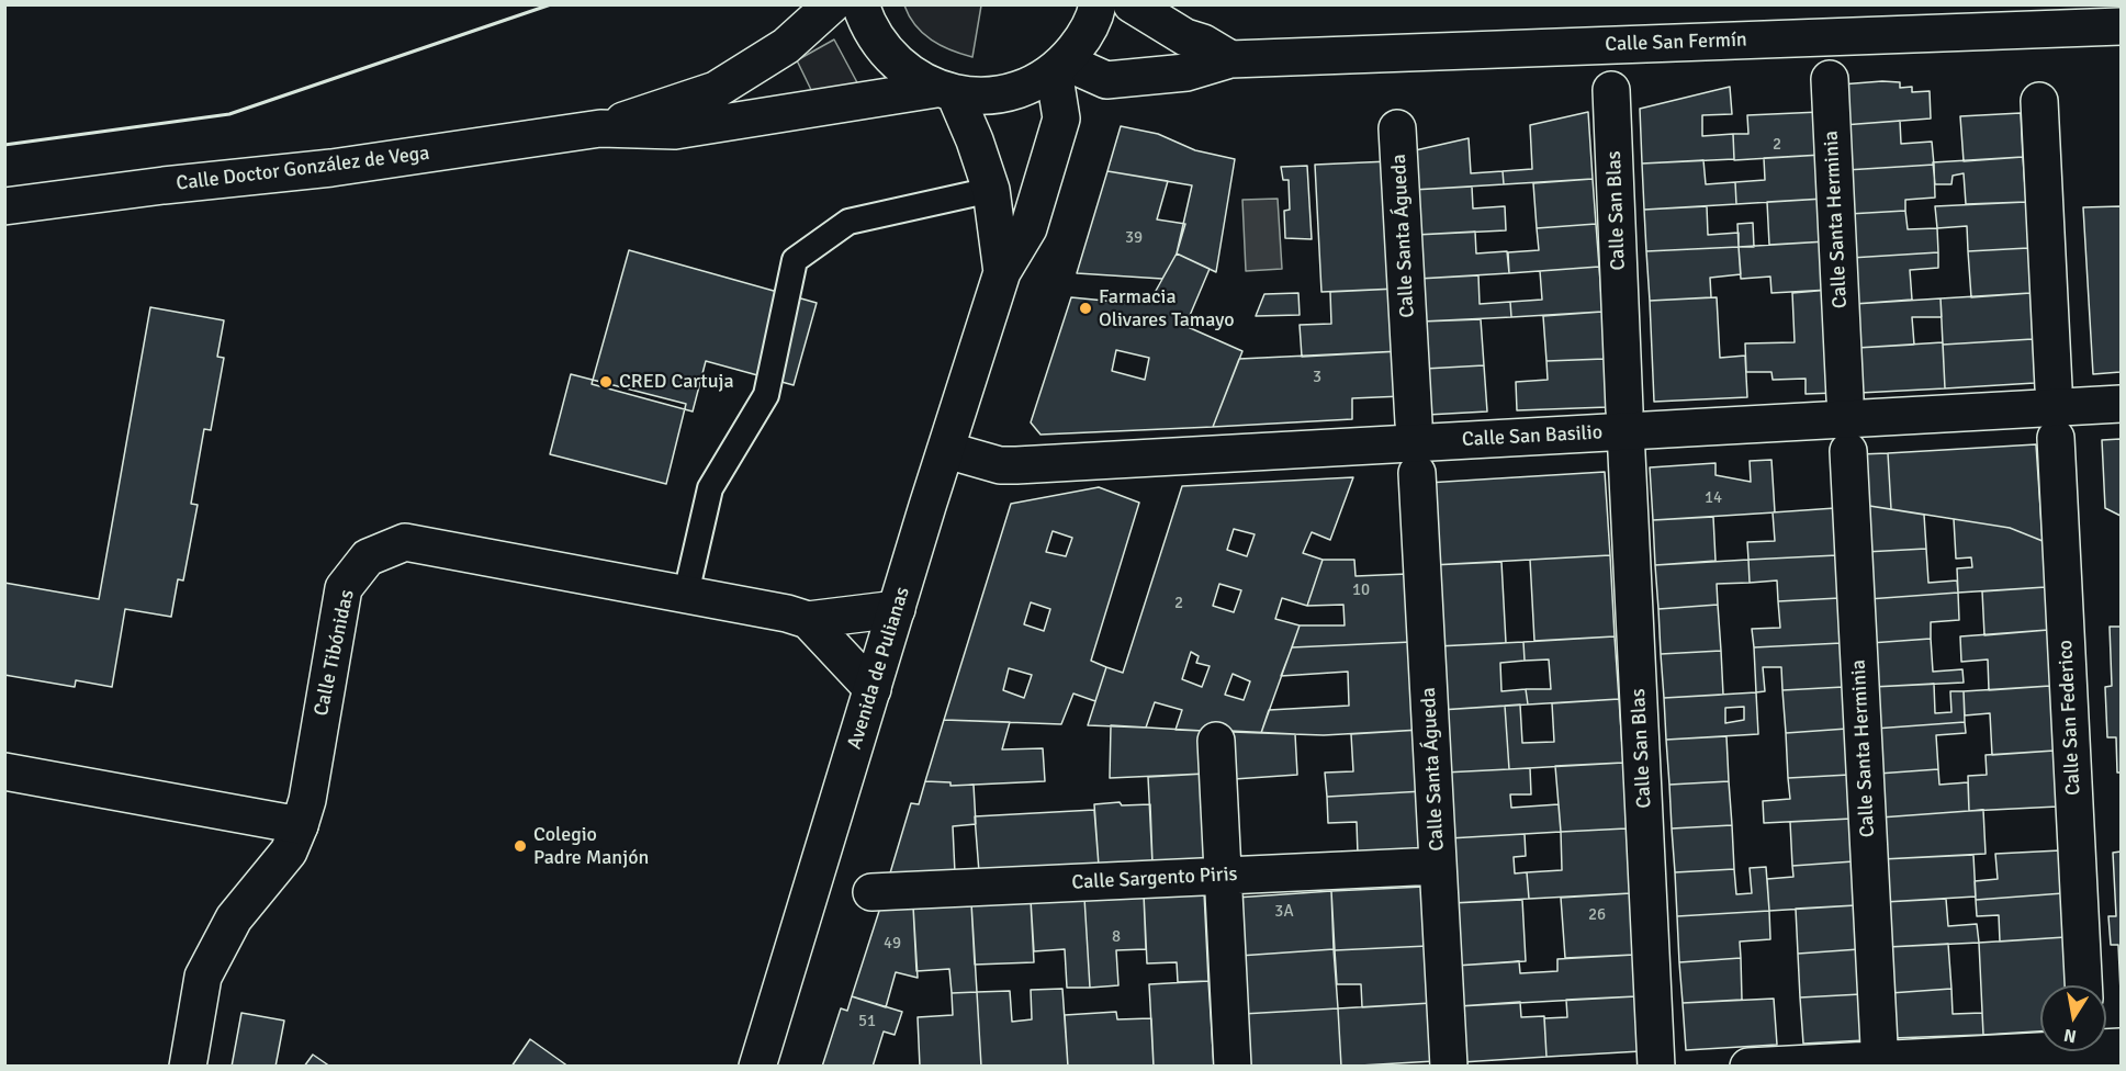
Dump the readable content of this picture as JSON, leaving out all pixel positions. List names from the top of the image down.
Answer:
{
  "streets": {
    "street": [
      "Calle San Fermín",
      "Calle Doctor González de Vega",
      "Calle San Blas",
      "Calle Santa Herminia",
      "Calle Santa Águeda",
      "Calle San Basilio",
      "Calle Tibónidas",
      "Avenida de Pulianas",
      "Calle San Federico",
      "Calle Sargento Piris"
    ]
  },
  "crossings": [
    ["Calle San Fermín", "Calle Doctor González de Vega"],
    ["Calle San Fermín", "Avenida de Pulianas"],
    ["Calle Doctor González de Vega", "Avenida de Pulianas"],
    ["Calle San Blas", "Calle San Basilio"],
    ["Calle Santa Águeda", "Calle Sargento Piris"],
    ["Calle San Basilio", "Avenida de Pulianas"],
    ["Calle Tibónidas", "Avenida de Pulianas"]
  ],
  "places": ["Farmacia Olivares Tamayo", "CRED Cartuja", "Colegio Padre Manjón"],
  "house_numbers": [
    "2",
    "39",
    "3",
    "14",
    "10",
    "2",
    "3A",
    "26",
    "8",
    "49",
    "51"
  ],
  "north": "bottom"
}
